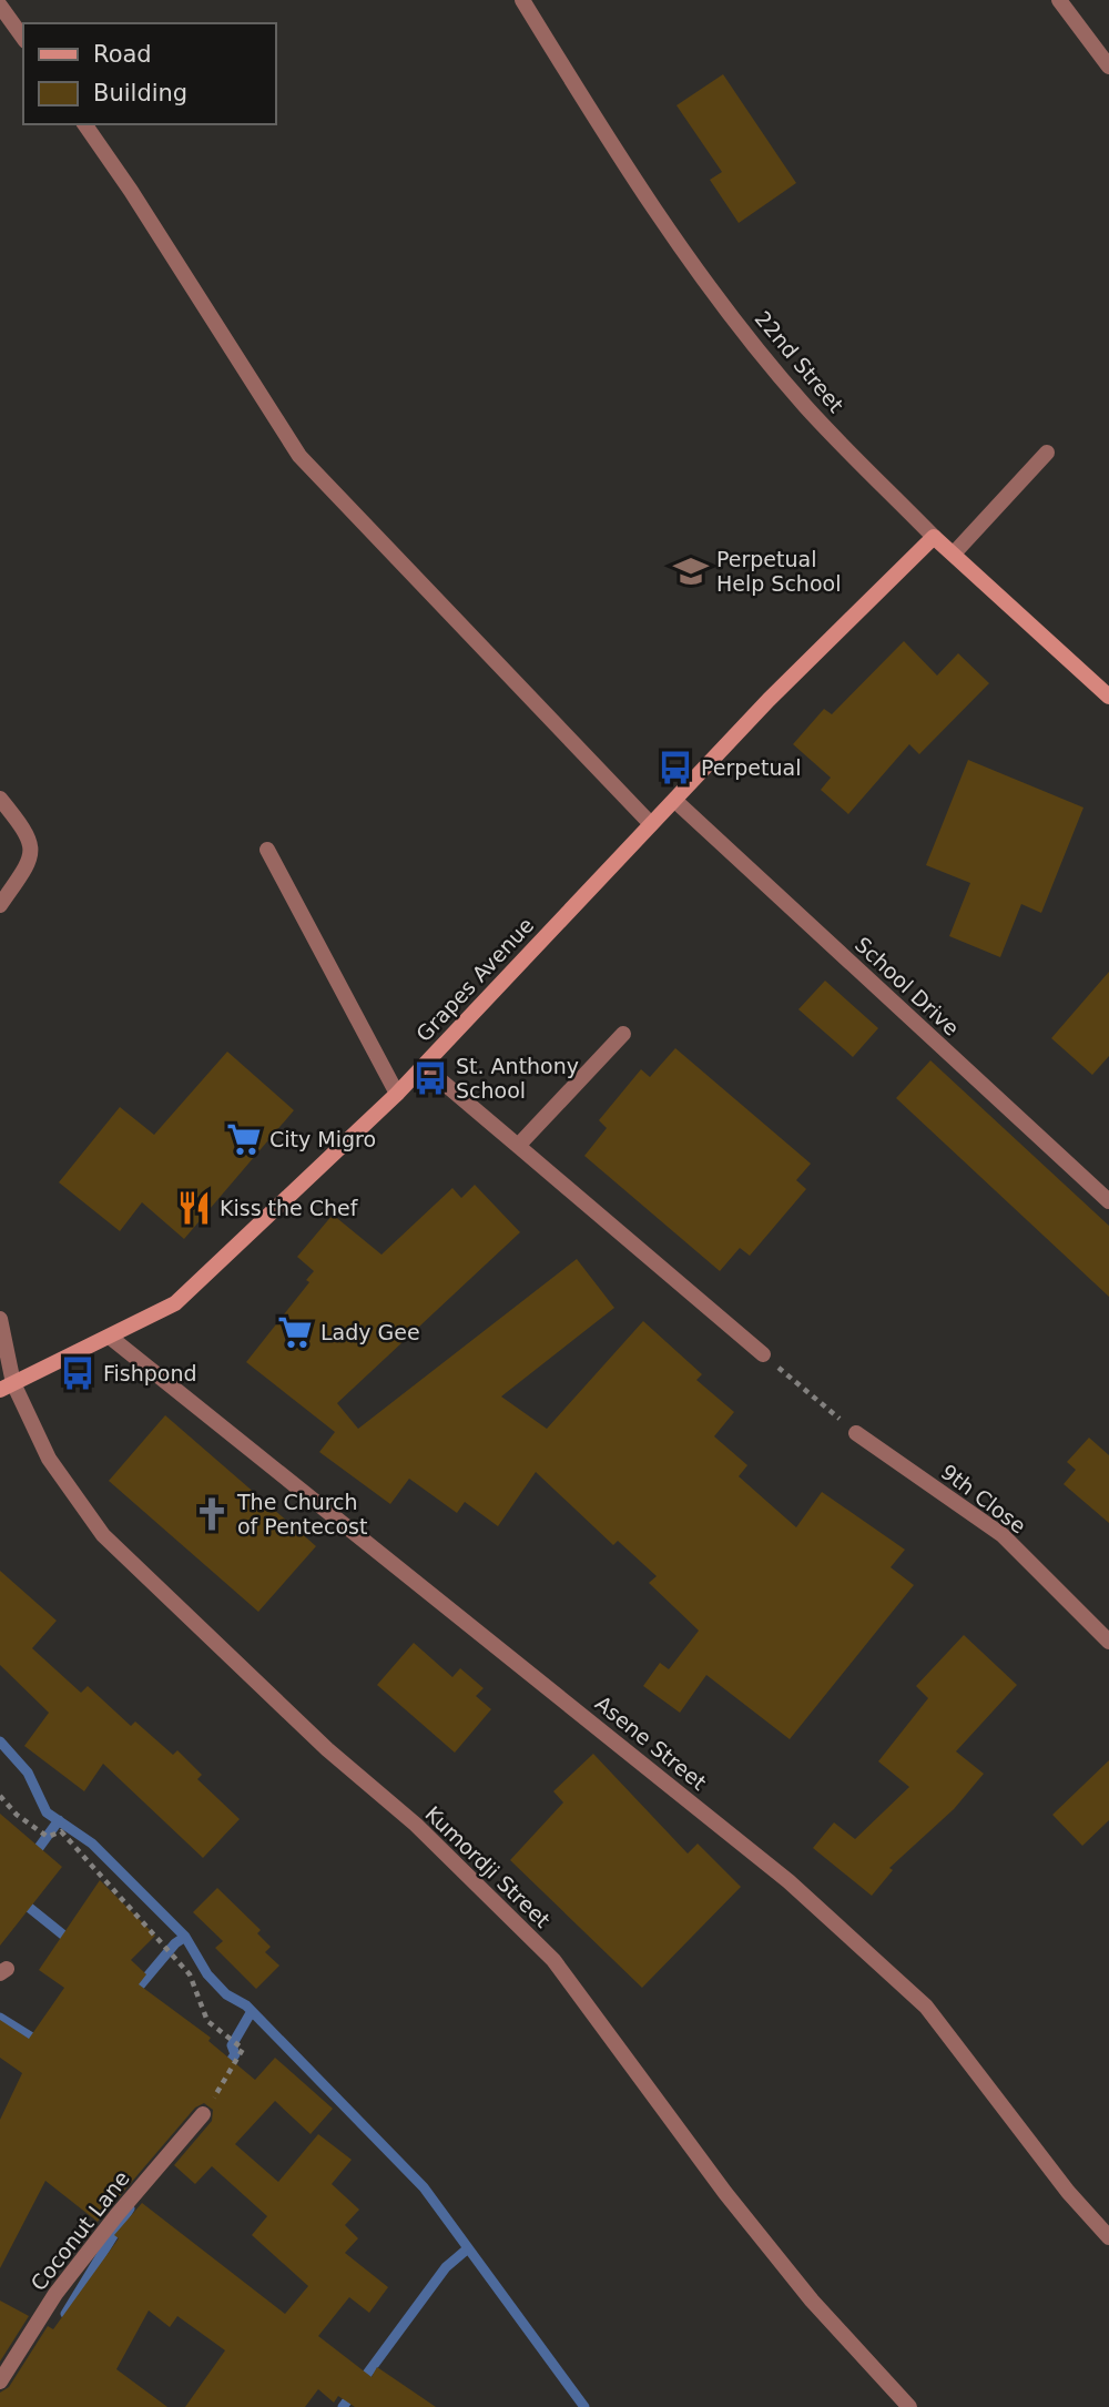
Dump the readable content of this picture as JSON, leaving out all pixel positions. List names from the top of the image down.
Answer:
{
  "streets": {
    "street": [
      "22nd Street",
      "Grapes Avenue",
      "School Drive",
      "9th Close",
      "Asene Street",
      "Kumordji Street",
      "Coconut Lane"
    ]
  },
  "crossings": [
    ["22nd Street", "Grapes Avenue"],
    ["Grapes Avenue", "School Drive"],
    ["Grapes Avenue", "Asene Street"],
    ["Grapes Avenue", "Kumordji Street"]
  ],
  "places": {
    "school or university": ["Perpetual Help School"],
    "bus stop": ["Perpetual", "St. Anthony School", "Fishpond"],
    "supermarket": ["City Migro", "Lady Gee"],
    "restaurant": ["Kiss the Chef"],
    "church": ["The Church of Pentecost"]
  },
  "legend": ["Road", "Building"]
}
